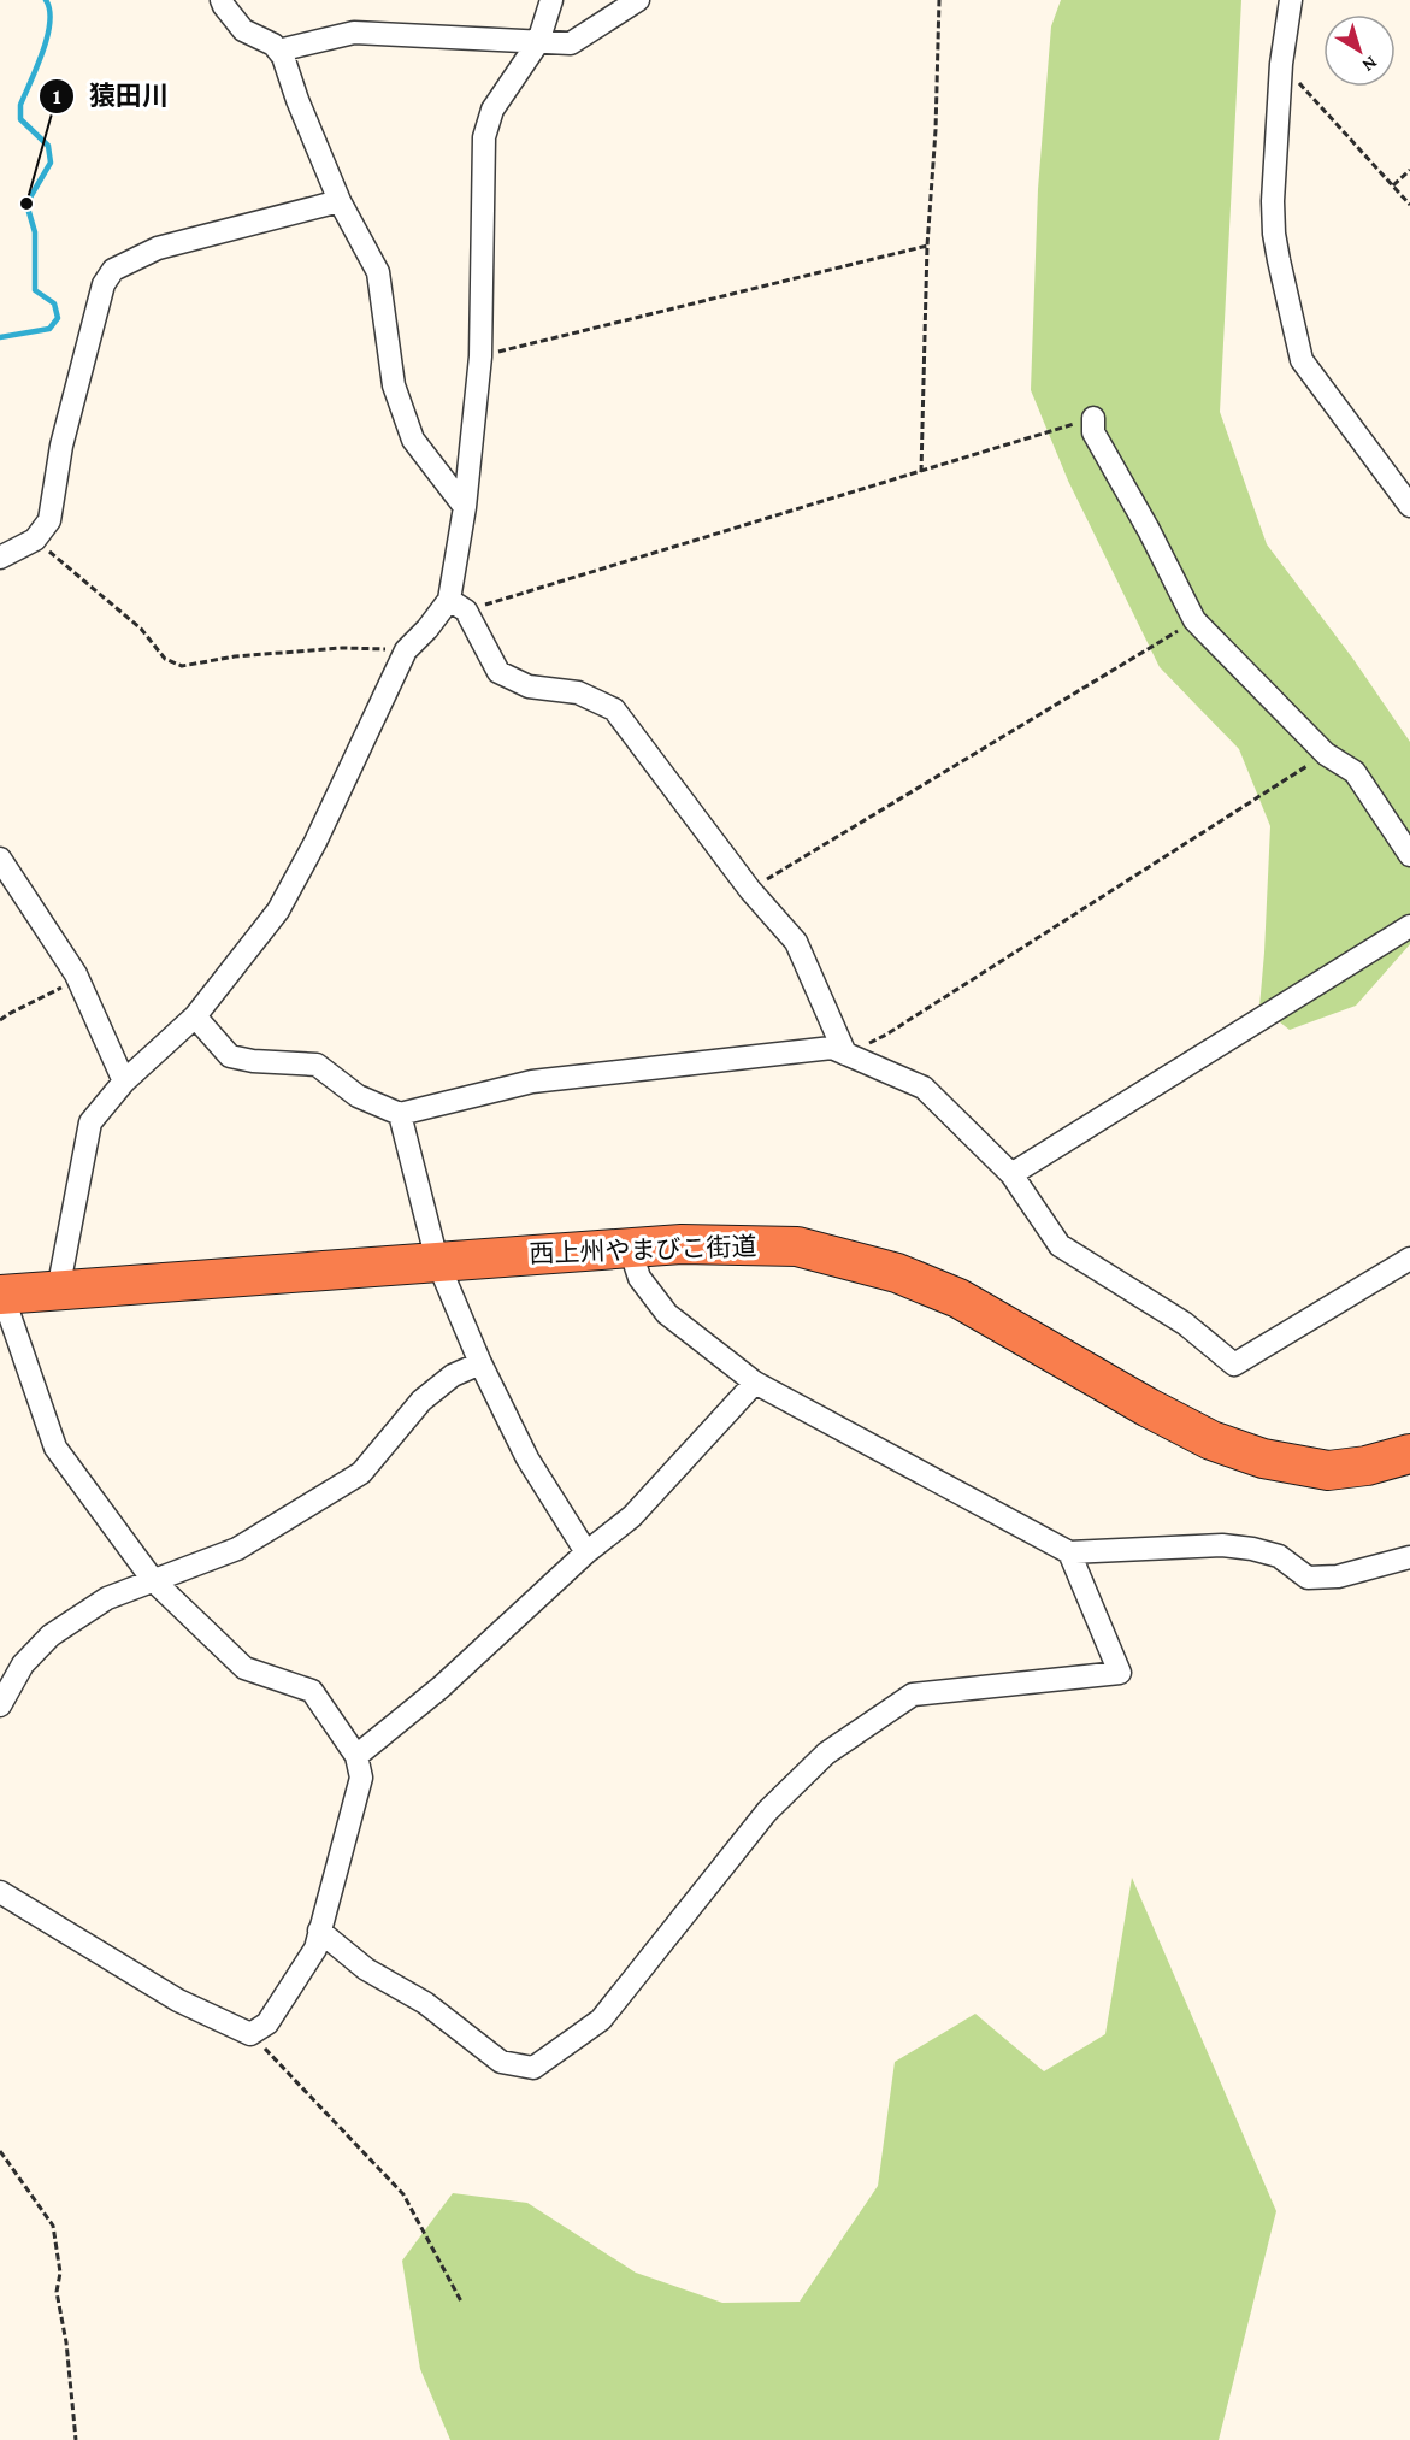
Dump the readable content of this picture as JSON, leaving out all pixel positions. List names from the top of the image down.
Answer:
{
  "streets": {
    "highway": ["西上州やまびこ街道"]
  },
  "places": ["猿田川"],
  "north": "bottom right"
}
